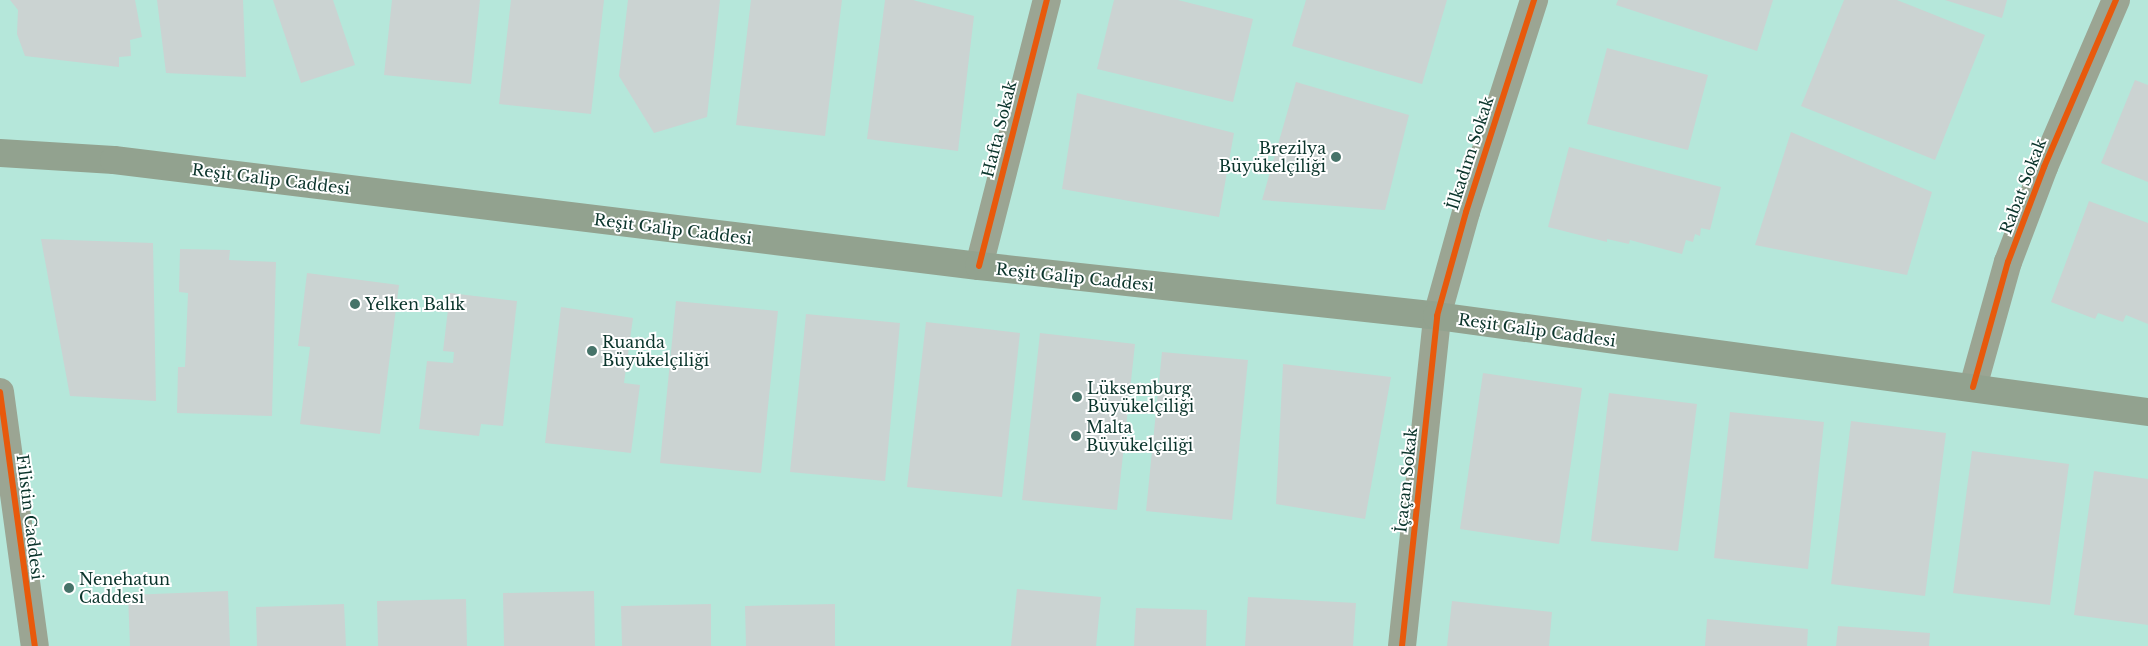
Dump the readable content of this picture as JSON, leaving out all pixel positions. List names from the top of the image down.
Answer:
{
  "streets": {
    "main road": ["Reşit Galip Caddesi"],
    "street": [
      "Hafta Sokak",
      "İlkadım Sokak",
      "Rabat Sokak",
      "İçaçan Sokak",
      "Filistin Caddesi"
    ]
  },
  "crossings": [
    ["Hafta Sokak", "Reşit Galip Caddesi"],
    ["İlkadım Sokak", "Reşit Galip Caddesi"],
    ["İlkadım Sokak", "İçaçan Sokak"],
    ["Reşit Galip Caddesi", "Rabat Sokak"],
    ["Reşit Galip Caddesi", "İçaçan Sokak"]
  ],
  "places": [
    "Brezilya Büyükelçiliği",
    "Yelken Balık",
    "Ruanda Büyükelçiliği",
    "Lüksemburg Büyükelçiliği",
    "Malta Büyükelçiliği",
    "Nenehatun Caddesi"
  ]
}
